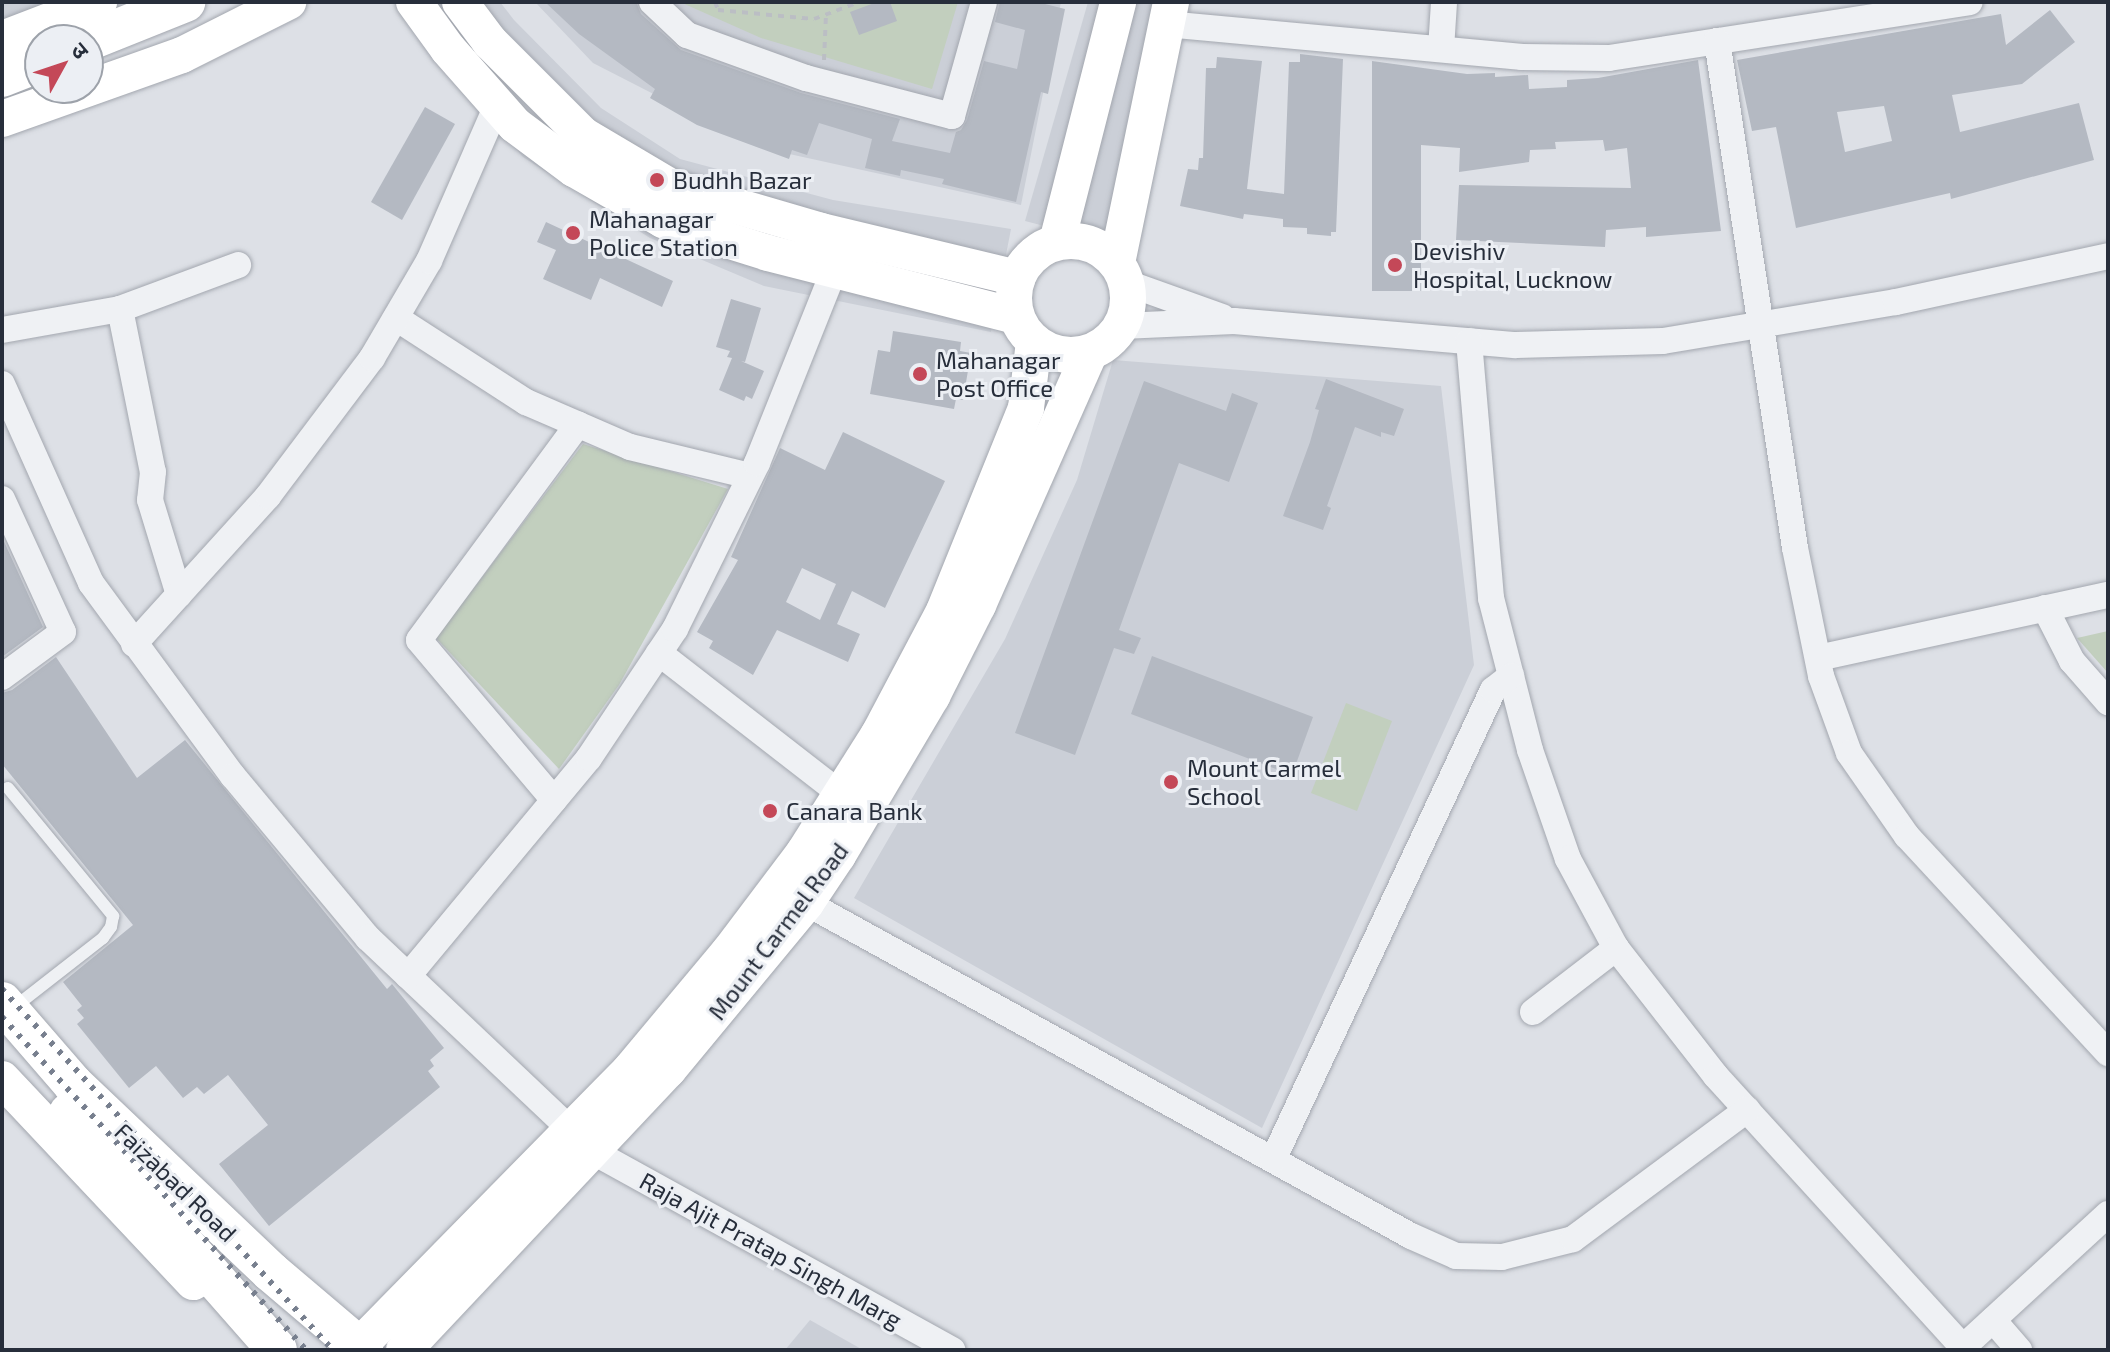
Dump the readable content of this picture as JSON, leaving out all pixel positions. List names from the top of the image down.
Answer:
{
  "streets": {
    "main road": ["Faizabad Road"],
    "street": ["Mount Carmel Road", "Raja Ajit Pratap Singh Marg"]
  },
  "crossings": [
    ["Mount Carmel Road", "Raja Ajit Pratap Singh Marg"]
  ],
  "places": [
    "Budhh Bazar",
    "Mahanagar Police Station",
    "Devishiv Hospital, Lucknow",
    "Mahanagar Post Office",
    "Mount Carmel School",
    "Canara Bank"
  ],
  "north": "top right"
}
